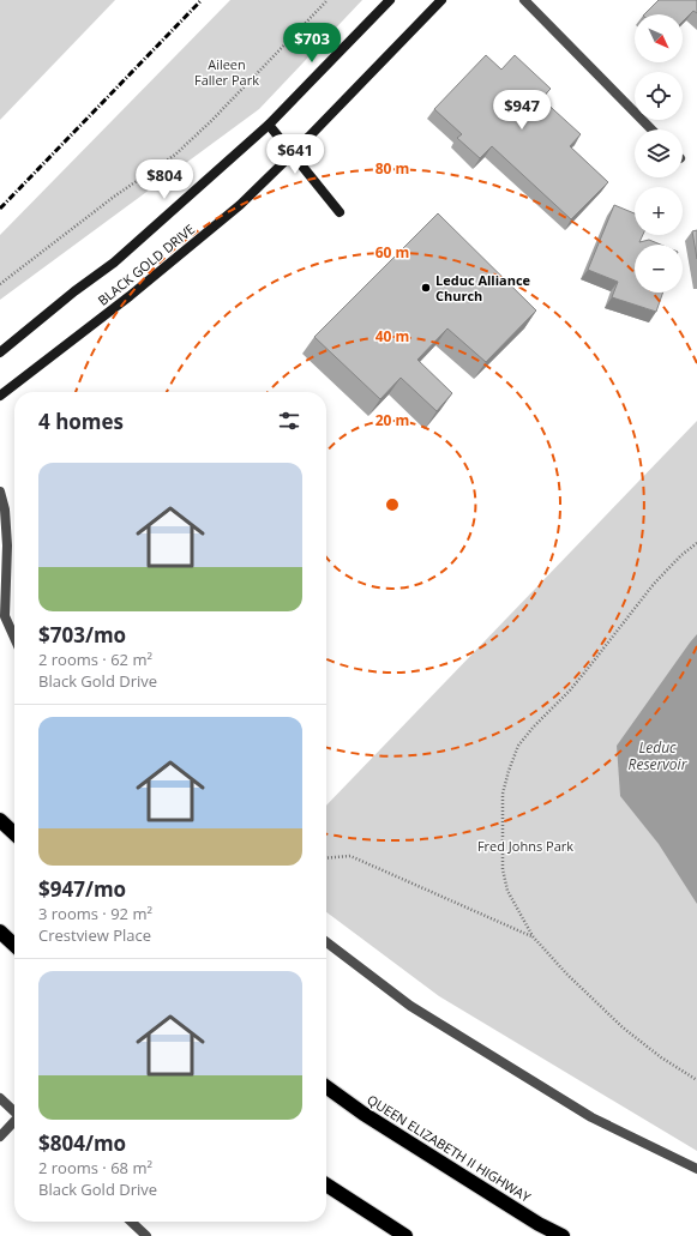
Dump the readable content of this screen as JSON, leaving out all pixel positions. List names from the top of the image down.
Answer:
{
  "streets": {
    "highway": ["QUEEN ELIZABETH II HIGHWAY"],
    "main road": ["BLACK GOLD DRIVE"]
  },
  "water": ["Leduc Reservoir"],
  "parks": ["Aileen Faller Park", "Fred Johns Park"],
  "places": ["Leduc Alliance Church"],
  "north": "bottom right",
  "page": {
    "map_buttons": ["+", "−"],
    "price": [
      "$703",
      "$947",
      "$641",
      "$804"
    ],
    "heading": "4 homes",
    "list": [
      {
        "name": "$703/mo",
        "note": "2 rooms · 62 m² · Black Gold Drive"
      },
      {
        "name": "$947/mo",
        "note": "3 rooms · 92 m² · Crestview Place"
      },
      {
        "name": "$804/mo",
        "note": "2 rooms · 68 m² · Black Gold Drive"
      }
    ]
  },
  "rings": [
    "80 m",
    "60 m",
    "40 m",
    "20 m"
  ]
}
